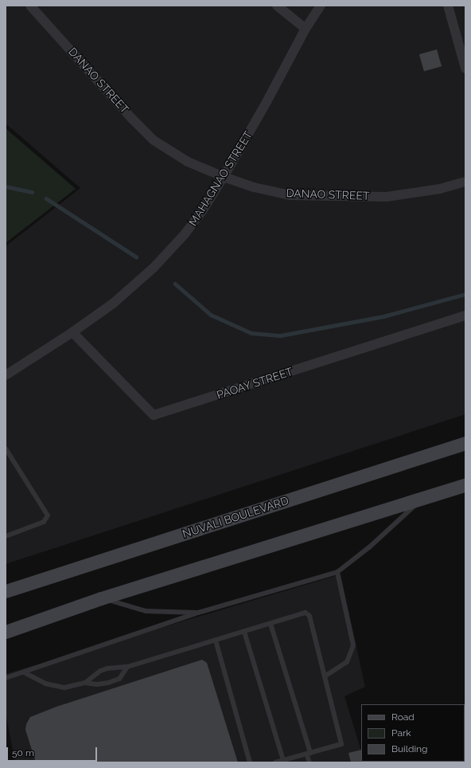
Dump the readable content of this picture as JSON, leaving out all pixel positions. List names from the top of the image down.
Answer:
{
  "streets": {
    "main road": ["NUVALI BOULEVARD"],
    "street": ["DANAO STREET", "MAHAGNAO STREET", "PAOAY STREET"]
  },
  "crossings": [
    ["DANAO STREET", "MAHAGNAO STREET"],
    ["MAHAGNAO STREET", "PAOAY STREET"]
  ],
  "legend": ["Road", "Park", "Building"],
  "scale_bar": "50 m"
}
